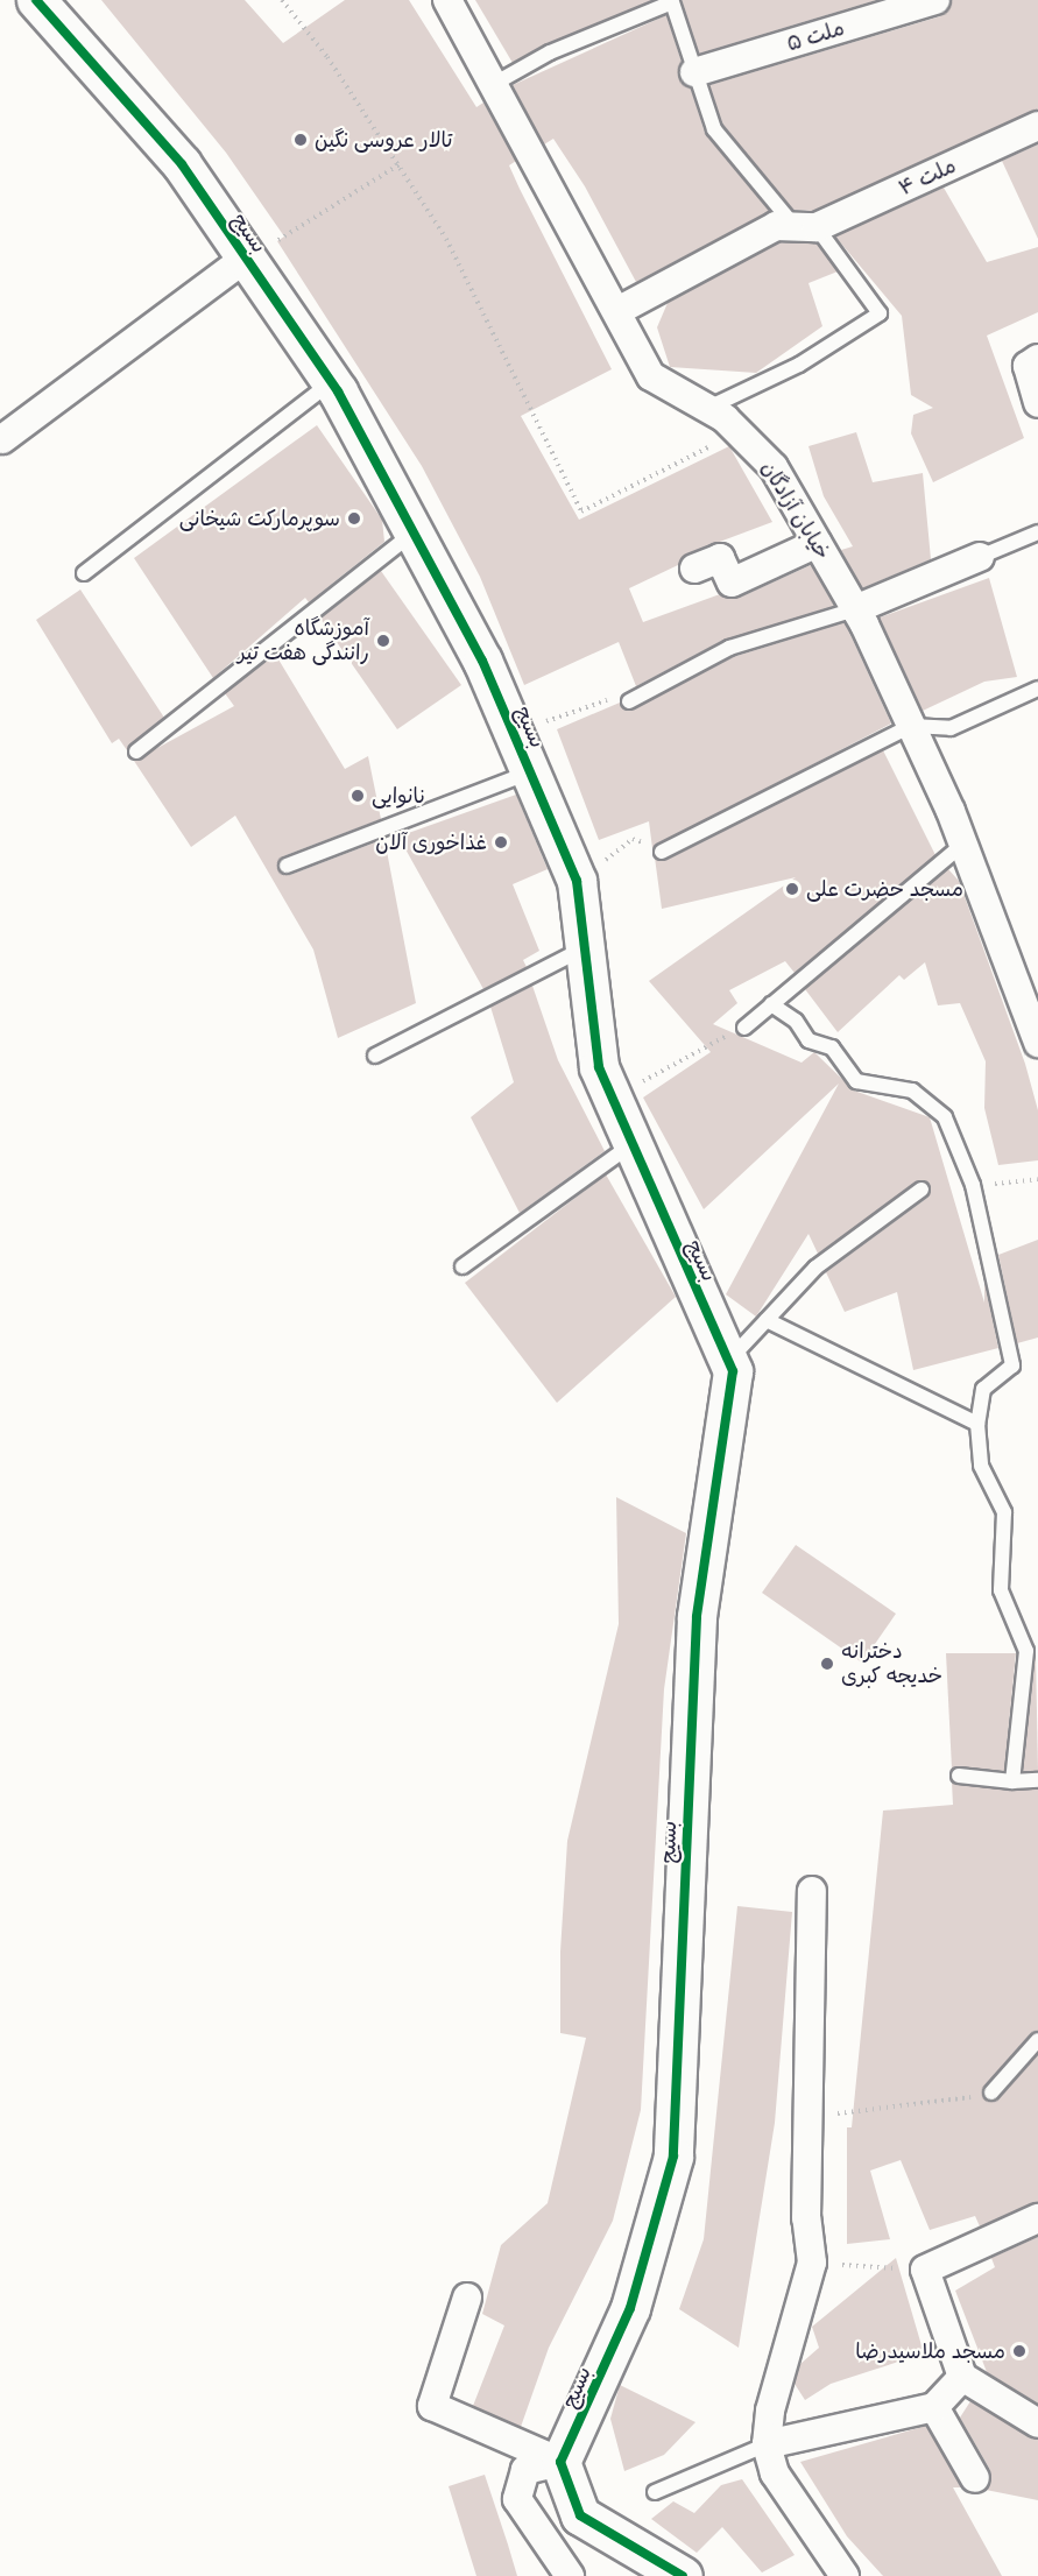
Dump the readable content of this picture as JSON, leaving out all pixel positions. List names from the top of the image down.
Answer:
{
  "streets": {
    "street": [
      "ملت ۵",
      "ملت ۴",
      "بسیج",
      "خیابان آزادگان"
    ]
  },
  "crossings": [
    ["ملت ۴", "خیابان آزادگان"]
  ],
  "places": [
    "تالار عروسی نگین",
    "سوپرمارکت شیخانی",
    "آموزشگاه رانندگی هفت تیر",
    "نانوایی",
    "غذاخوری آلان",
    "مسجد حضرت علی",
    "دخترانه خدیجه کبری",
    "مسجد ملاسیدرضا"
  ]
}
